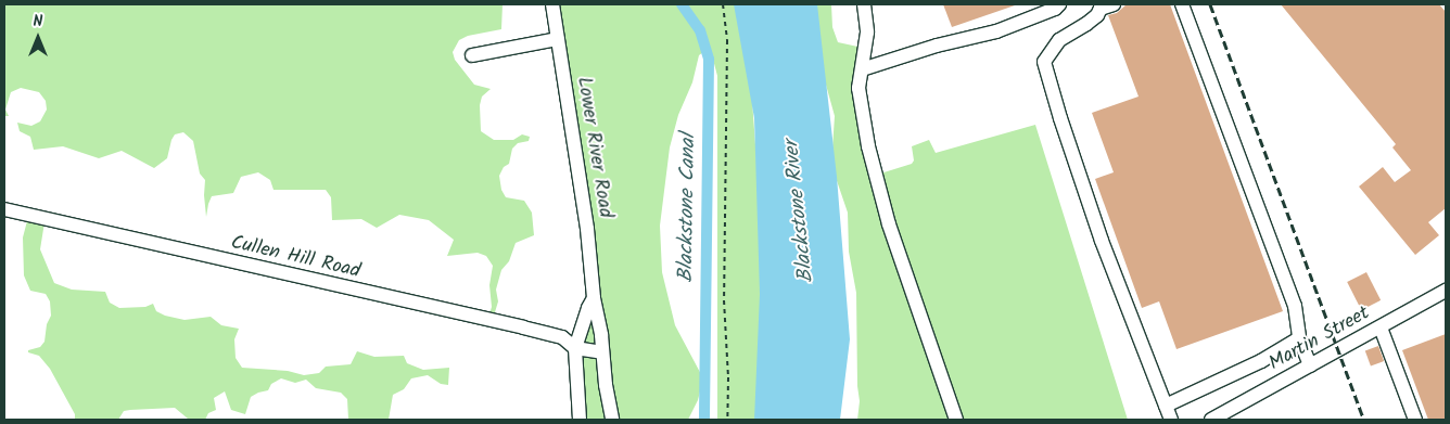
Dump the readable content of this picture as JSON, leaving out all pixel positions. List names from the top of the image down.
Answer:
{
  "streets": {
    "street": ["Lower River Road", "Cullen Hill Road", "Martin Street"]
  },
  "crossings": [
    ["Lower River Road", "Cullen Hill Road"]
  ],
  "water": ["Blackstone Canal", "Blackstone River"],
  "north": "top"
}
